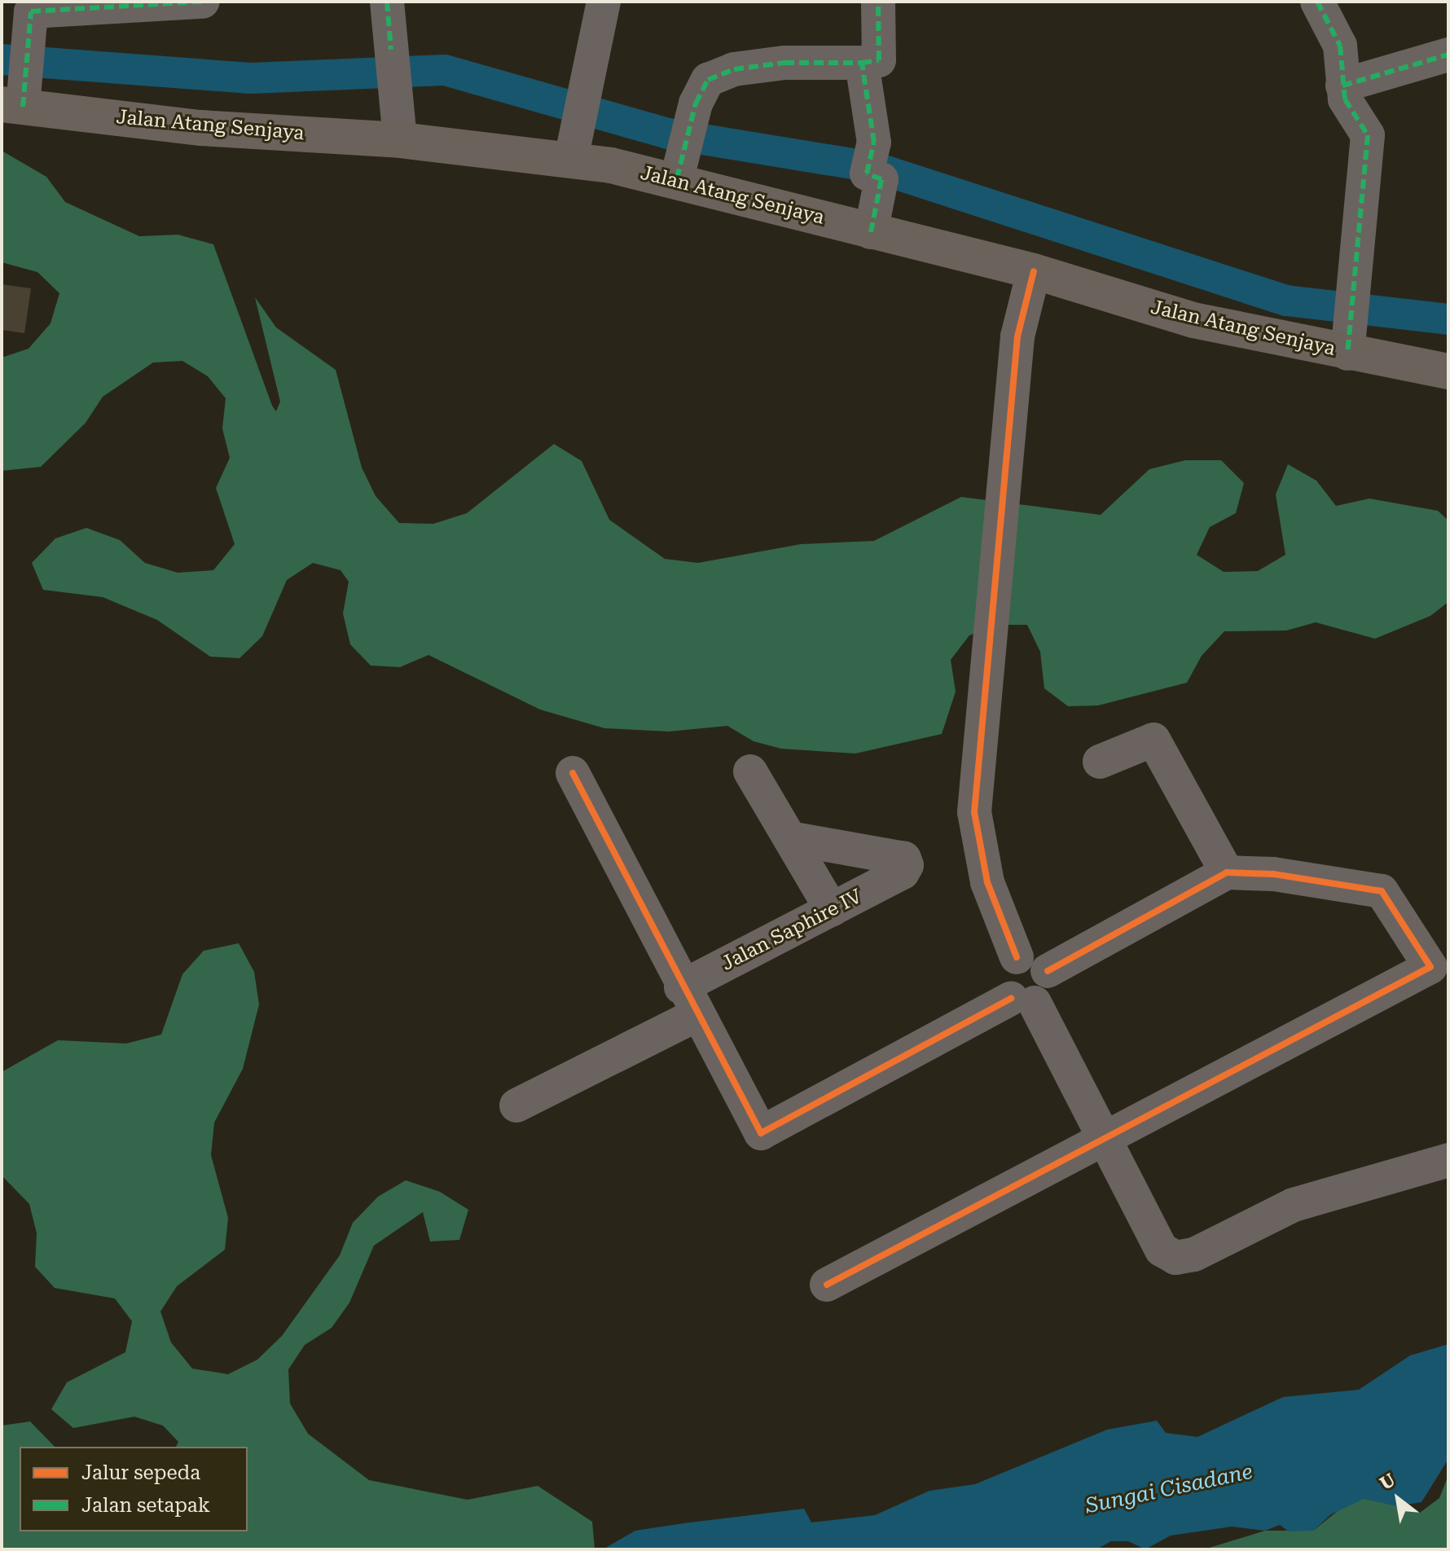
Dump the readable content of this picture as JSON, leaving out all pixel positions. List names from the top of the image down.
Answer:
{
  "streets": {
    "main road": ["Jalan Atang Senjaya"],
    "street": ["Jalan Saphire IV"]
  },
  "water": ["Sungai Cisadane"],
  "legend": ["Jalur sepeda", "Jalan setapak"],
  "north": "top left"
}
